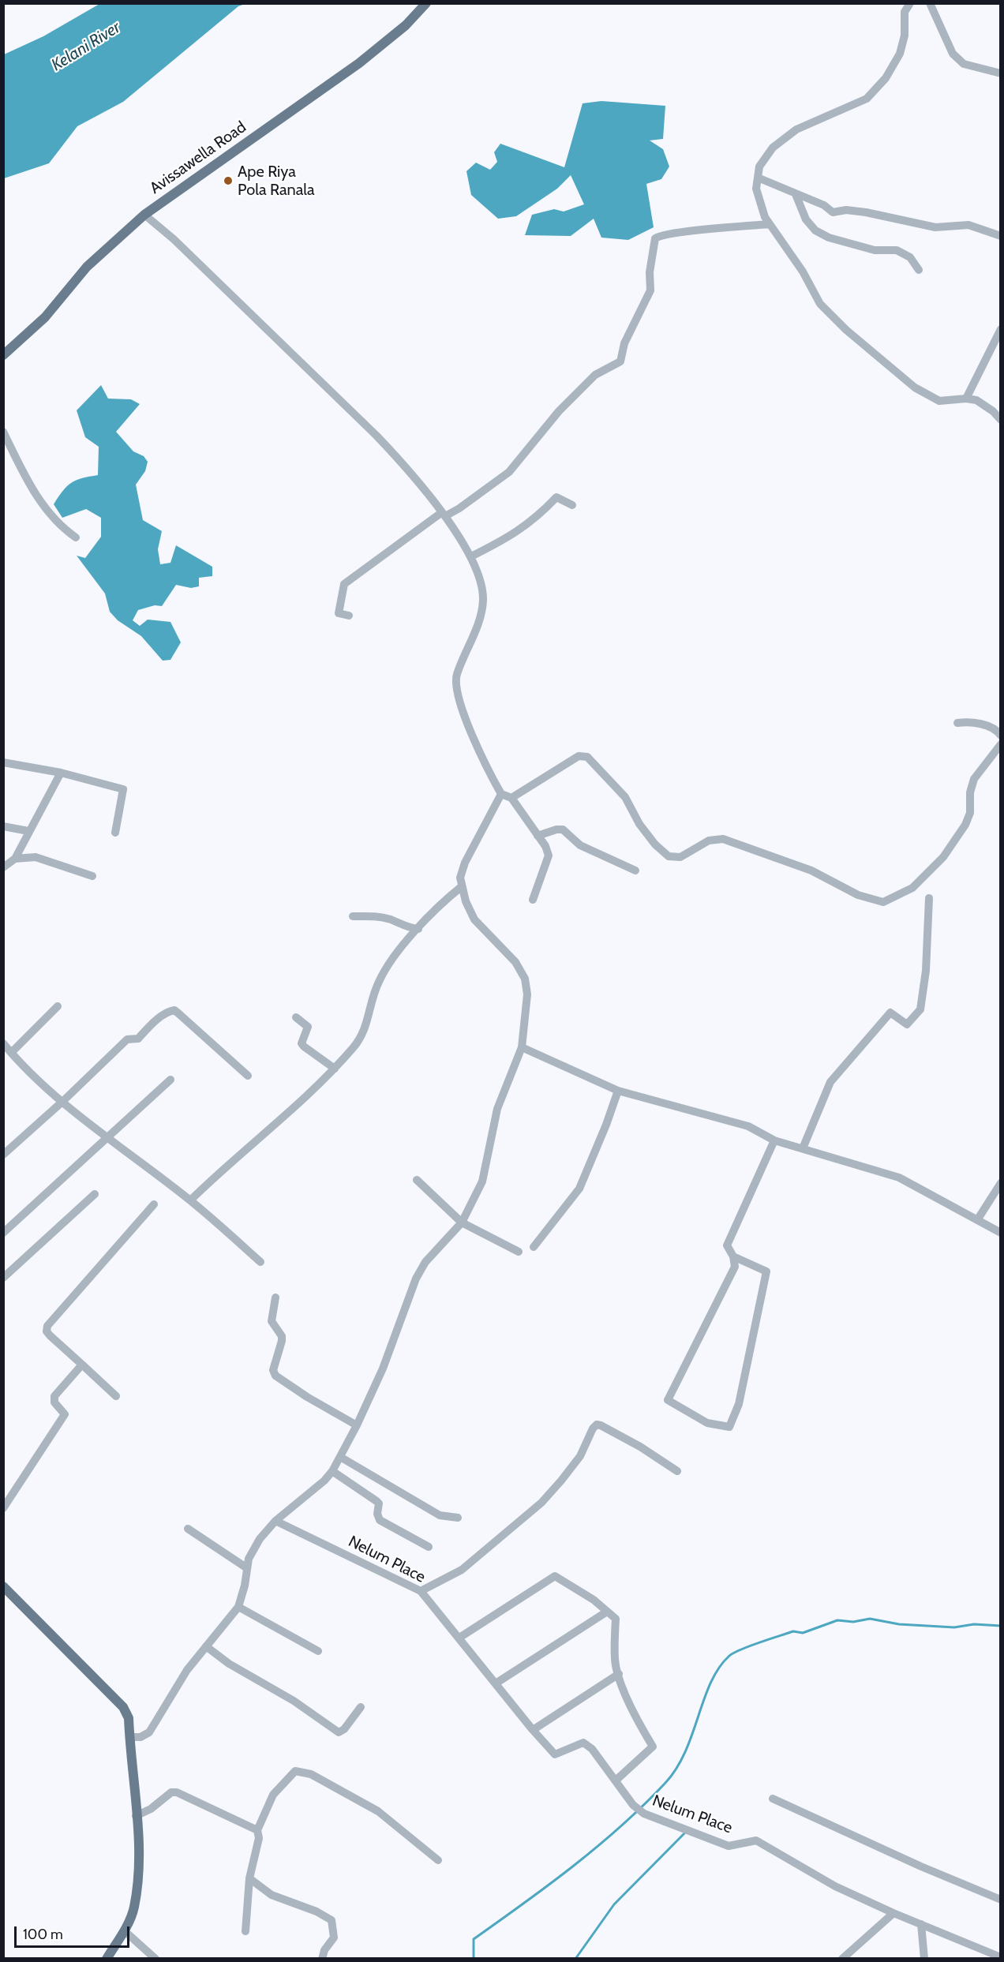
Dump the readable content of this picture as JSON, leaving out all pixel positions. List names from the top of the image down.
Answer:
{
  "streets": {
    "main road": ["Avissawella Road"],
    "street": ["Nelum Place"]
  },
  "water": ["Kelani River"],
  "places": ["Ape Riya Pola Ranala"],
  "scale_bar": "100 m"
}
